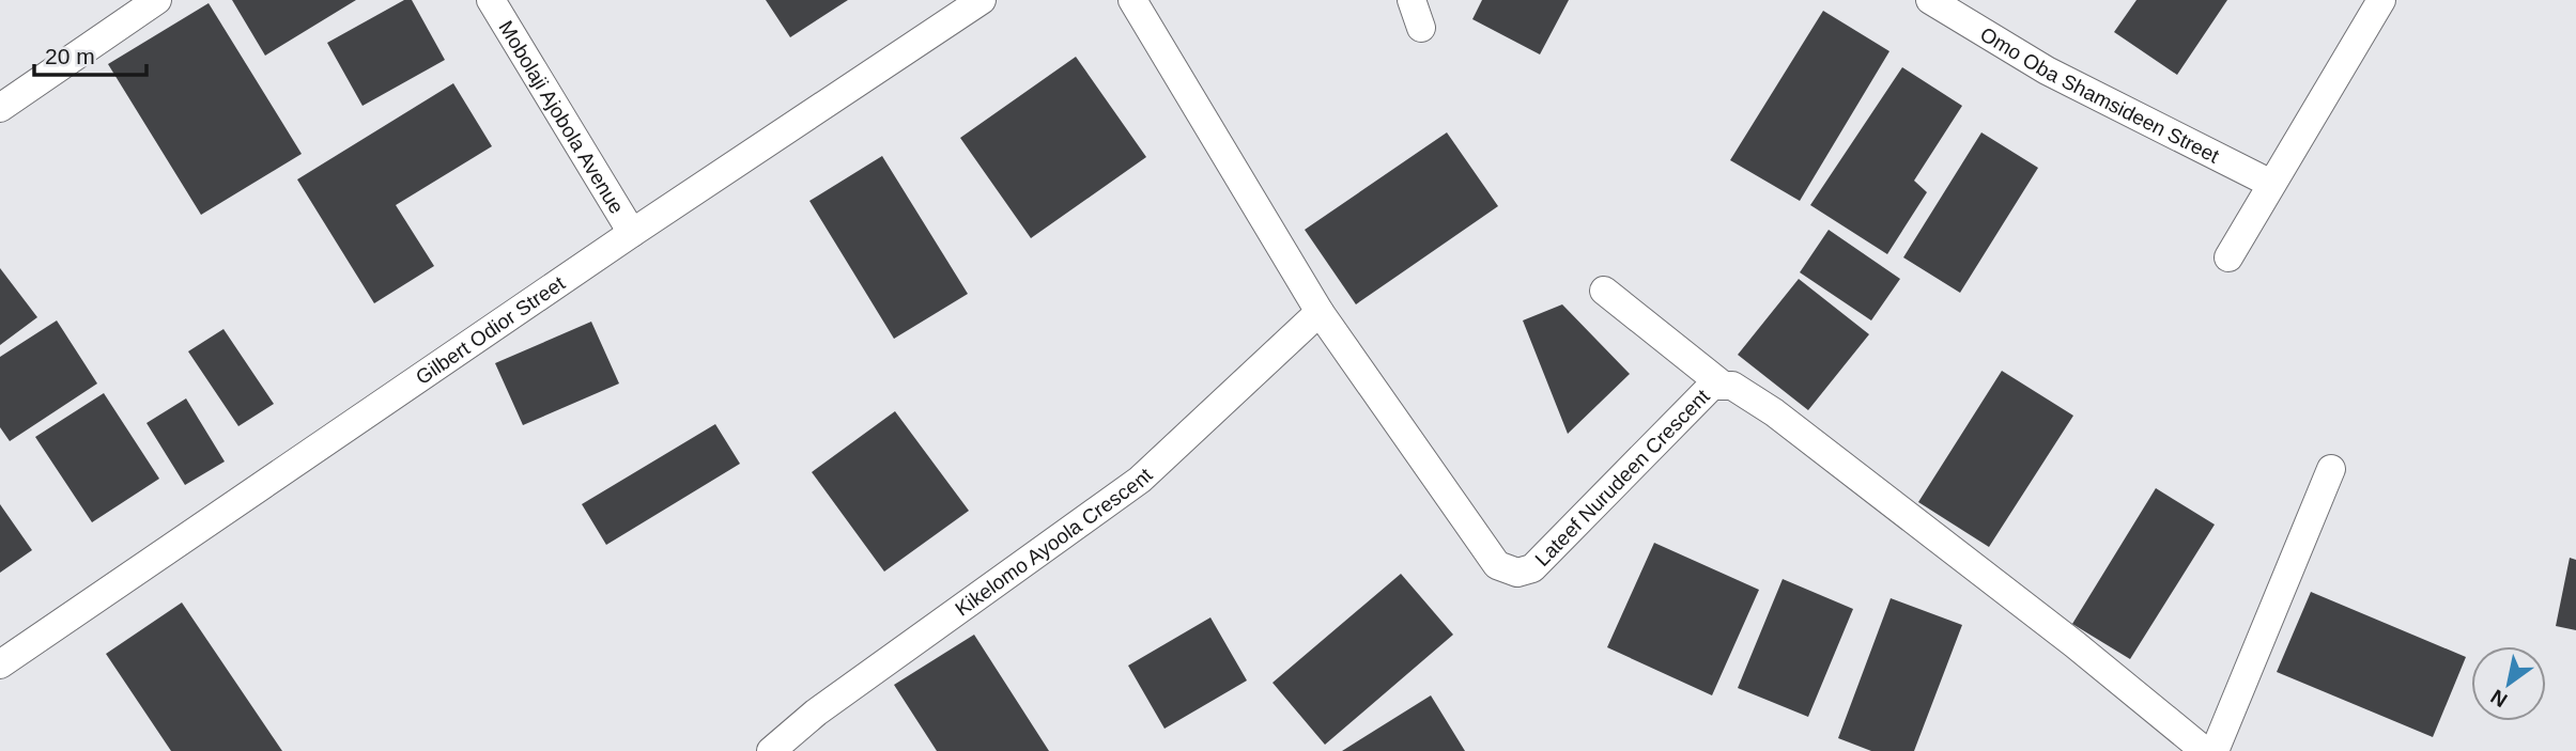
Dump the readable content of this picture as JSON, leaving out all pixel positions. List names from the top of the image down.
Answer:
{
  "streets": {
    "street": [
      "Omo Oba Shamsideen Street",
      "Mobolaji Ajobola Avenue",
      "Gilbert Odior Street",
      "Lateef Nurudeen Crescent",
      "Kikelomo Ayoola Crescent"
    ]
  },
  "crossings": [
    ["Mobolaji Ajobola Avenue", "Gilbert Odior Street"],
    ["Lateef Nurudeen Crescent", "Kikelomo Ayoola Crescent"]
  ],
  "scale_bar": "20 m",
  "north": "bottom left"
}
